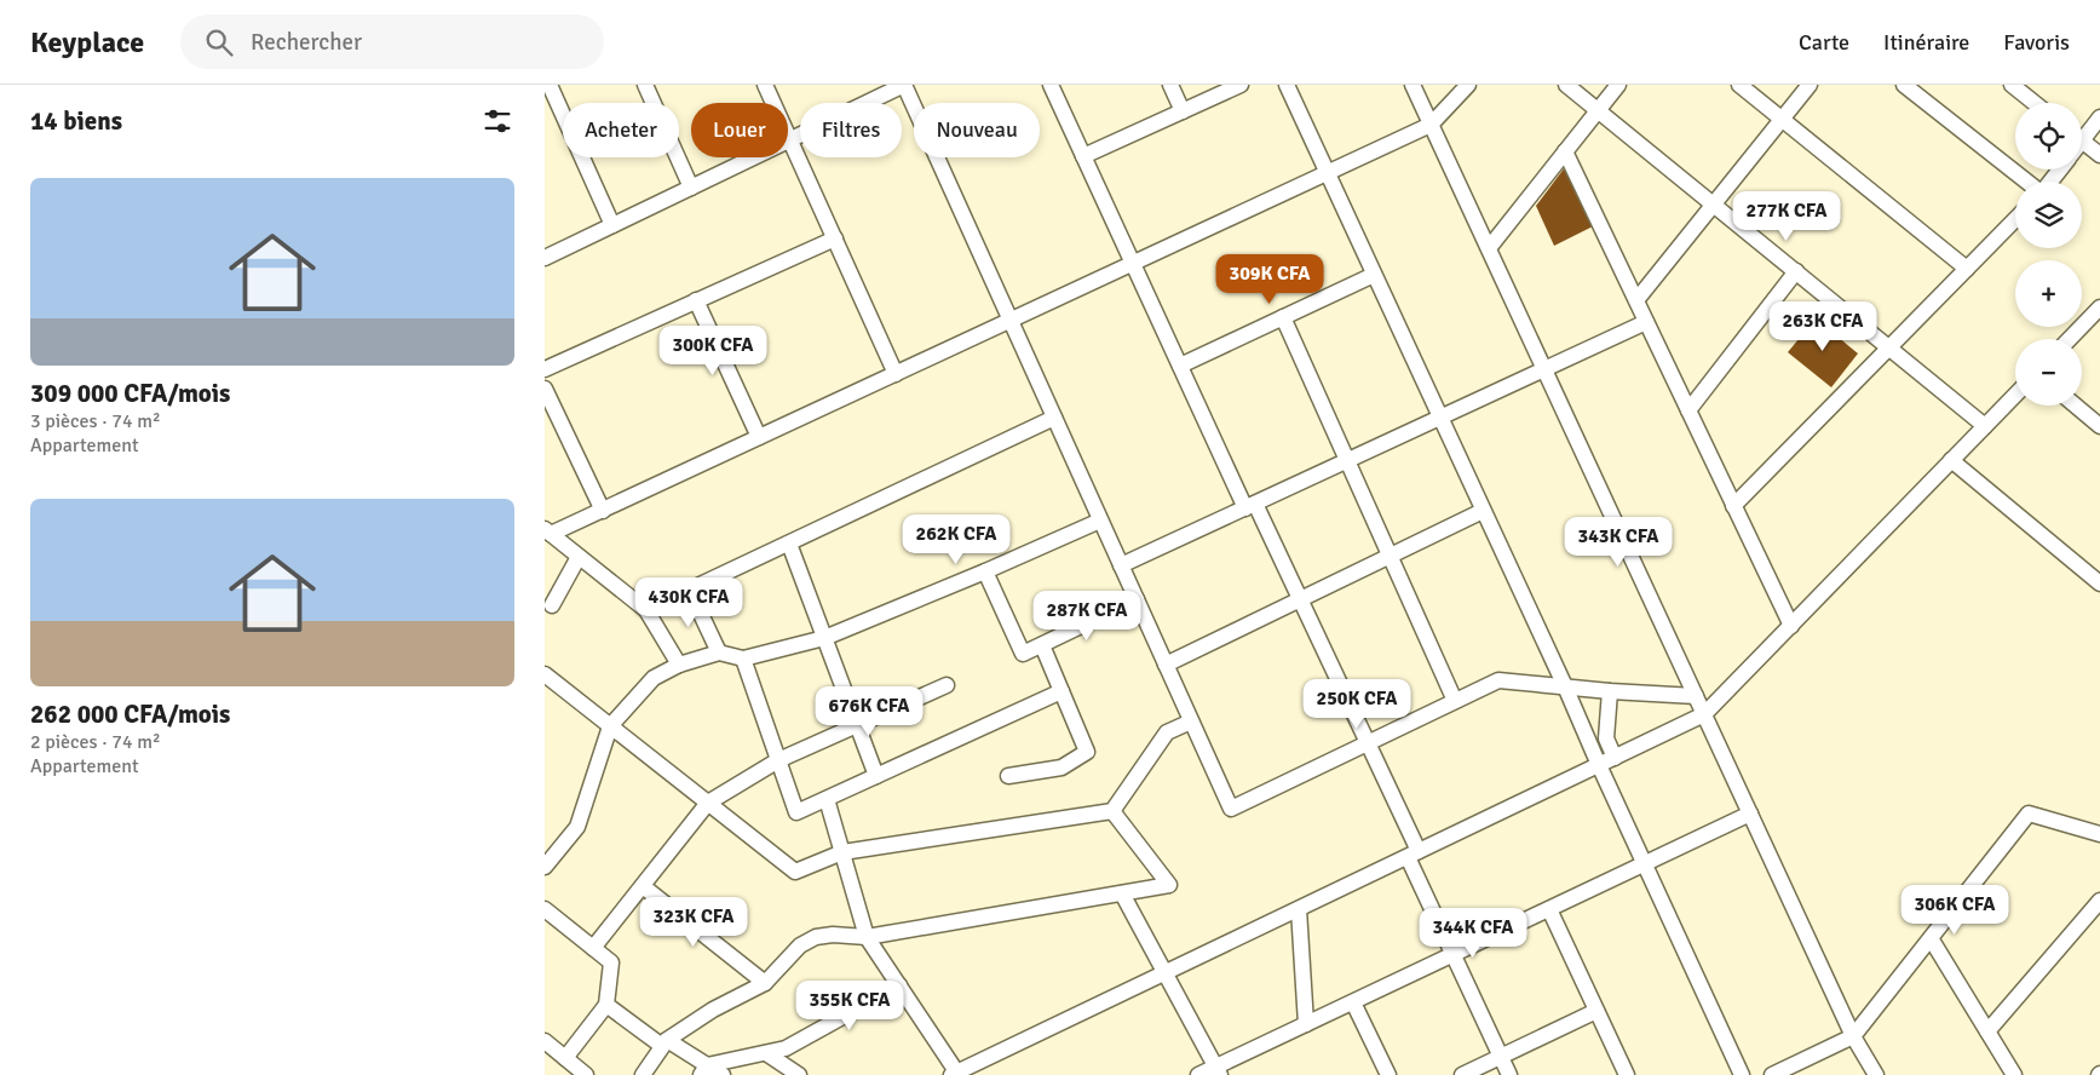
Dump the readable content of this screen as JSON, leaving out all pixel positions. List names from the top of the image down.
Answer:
{
  "page": {
    "header": "Keyplace",
    "search": "Rechercher",
    "nav": ["Carte", "Itinéraire", "Favoris"],
    "heading": "14 biens",
    "map_buttons": ["+", "−"],
    "chip": [
      "Acheter",
      "Louer",
      "Filtres",
      "Nouveau"
    ],
    "list": [
      {
        "name": "309 000 CFA/mois",
        "note": "3 pièces · 74 m² · Appartement"
      },
      {
        "name": "262 000 CFA/mois",
        "note": "2 pièces · 74 m² · Appartement"
      }
    ],
    "price": [
      "277K CFA",
      "309K CFA",
      "263K CFA",
      "300K CFA",
      "262K CFA",
      "343K CFA",
      "430K CFA",
      "287K CFA",
      "250K CFA",
      "676K CFA",
      "306K CFA",
      "323K CFA",
      "344K CFA",
      "355K CFA"
    ]
  }
}
